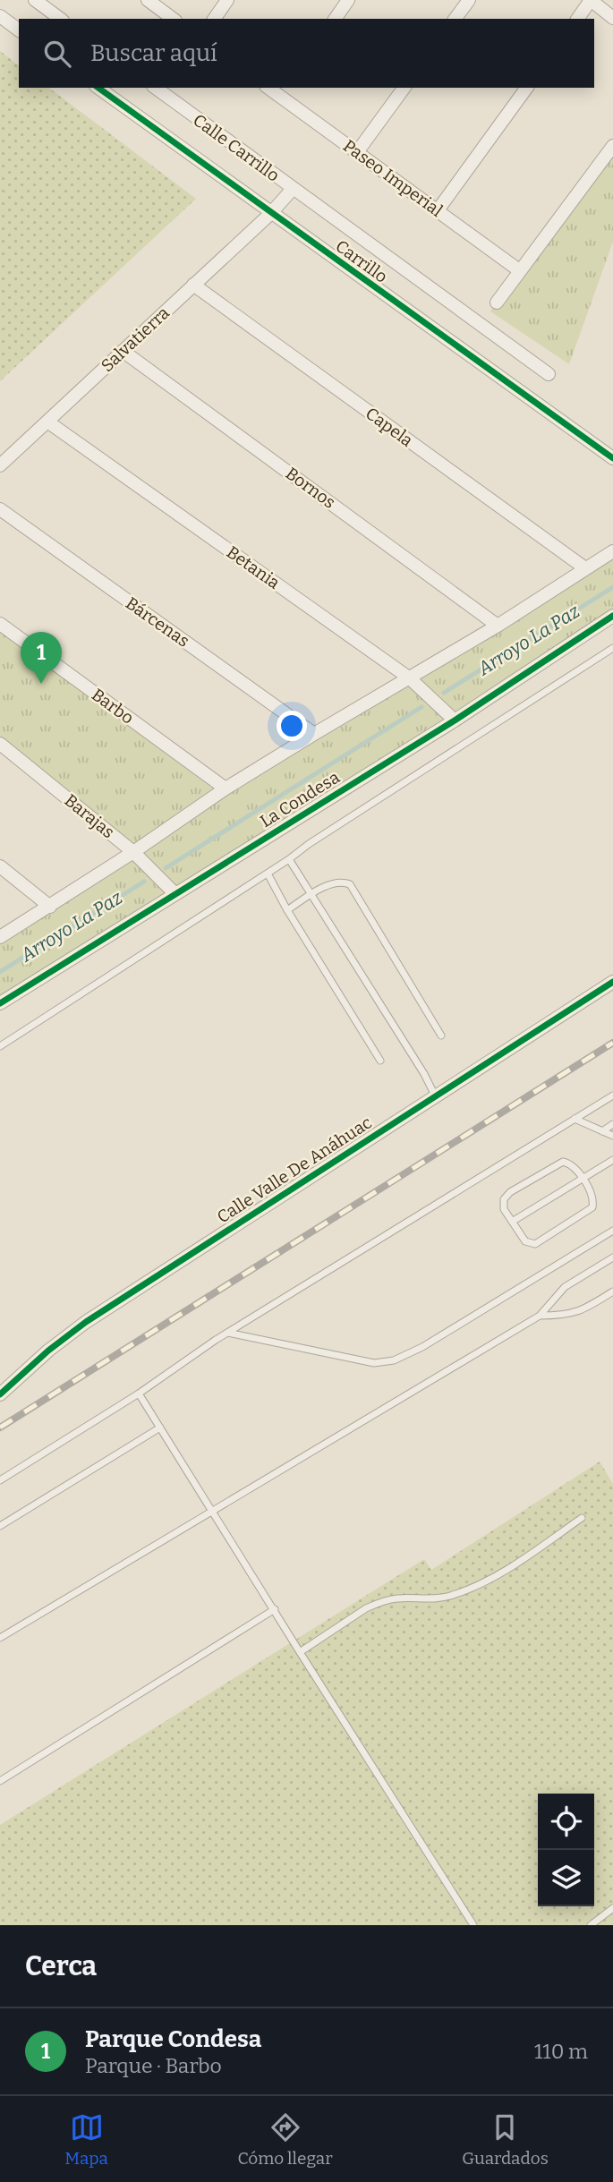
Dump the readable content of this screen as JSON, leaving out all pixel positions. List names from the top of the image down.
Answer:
{
  "streets": {
    "street": [
      "Calle Carrillo",
      "Paseo Imperial",
      "Carrillo",
      "Salvatierra",
      "Capela",
      "Bornos",
      "Betania",
      "Bárcenas",
      "Barbo",
      "La Condesa",
      "Barajas",
      "Calle Valle De Anáhuac"
    ]
  },
  "crossings": [
    ["Calle Carrillo", "Carrillo"],
    ["Calle Carrillo", "Salvatierra"],
    ["Carrillo", "Salvatierra"],
    ["Salvatierra", "Capela"],
    ["Salvatierra", "Bornos"],
    ["Salvatierra", "Betania"],
    ["Betania", "La Condesa"],
    ["La Condesa", "Barajas"]
  ],
  "water": ["Arroyo La Paz"],
  "page": {
    "search": "Buscar aquí",
    "pins": "1",
    "heading": "Cerca",
    "list": [
      {
        "mark": "1",
        "name": "Parque Condesa",
        "note": "Parque · Barbo",
        "value": "110 m"
      }
    ],
    "nav": ["Mapa", "Cómo llegar", "Guardados"]
  }
}
